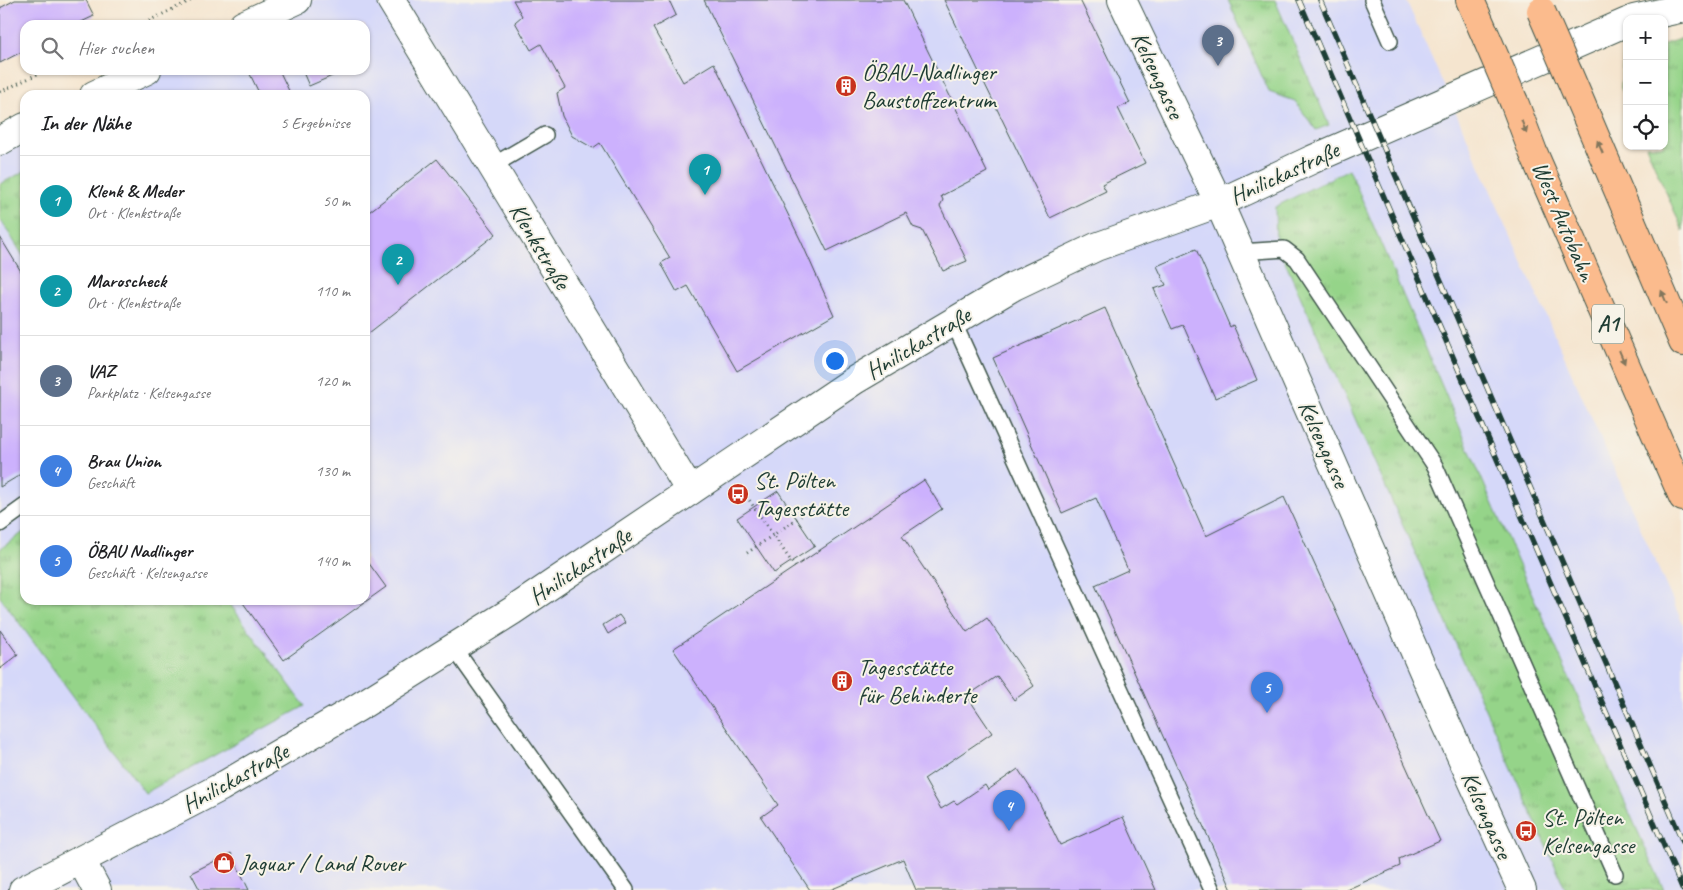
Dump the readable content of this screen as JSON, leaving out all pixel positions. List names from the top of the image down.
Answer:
{
  "streets": {
    "highway": ["West Autobahn", "A1"],
    "street": ["Kelsengasse", "Hnilickastraße", "Klenkstraße"]
  },
  "crossings": [
    ["Kelsengasse", "Hnilickastraße"],
    ["Hnilickastraße", "Klenkstraße"]
  ],
  "places": {
    "building": ["ÖBAU-Nadlinger Baustoffzentrum", "Tagesstätte für Behinderte"],
    "bus stop": ["St. Pölten Tagesstätte", "St. Pölten Kelsengasse"],
    "shop": ["Jaguar / Land Rover"]
  },
  "page": {
    "map_buttons": ["+", "−"],
    "search": "Hier suchen",
    "pins": [
      "3",
      "1",
      "2",
      "5",
      "4"
    ],
    "heading": ["In der Nähe", "5 Ergebnisse"],
    "list": [
      {
        "mark": "1",
        "name": "Klenk & Meder",
        "note": "Ort · Klenkstraße",
        "value": "50 m"
      },
      {
        "mark": "2",
        "name": "Maroscheck",
        "note": "Ort · Klenkstraße",
        "value": "110 m"
      },
      {
        "mark": "3",
        "name": "VAZ",
        "note": "Parkplatz · Kelsengasse",
        "value": "120 m"
      },
      {
        "mark": "4",
        "name": "Brau Union",
        "note": "Geschäft",
        "value": "130 m"
      },
      {
        "mark": "5",
        "name": "ÖBAU Nadlinger",
        "note": "Geschäft · Kelsengasse",
        "value": "140 m"
      }
    ]
  }
}
